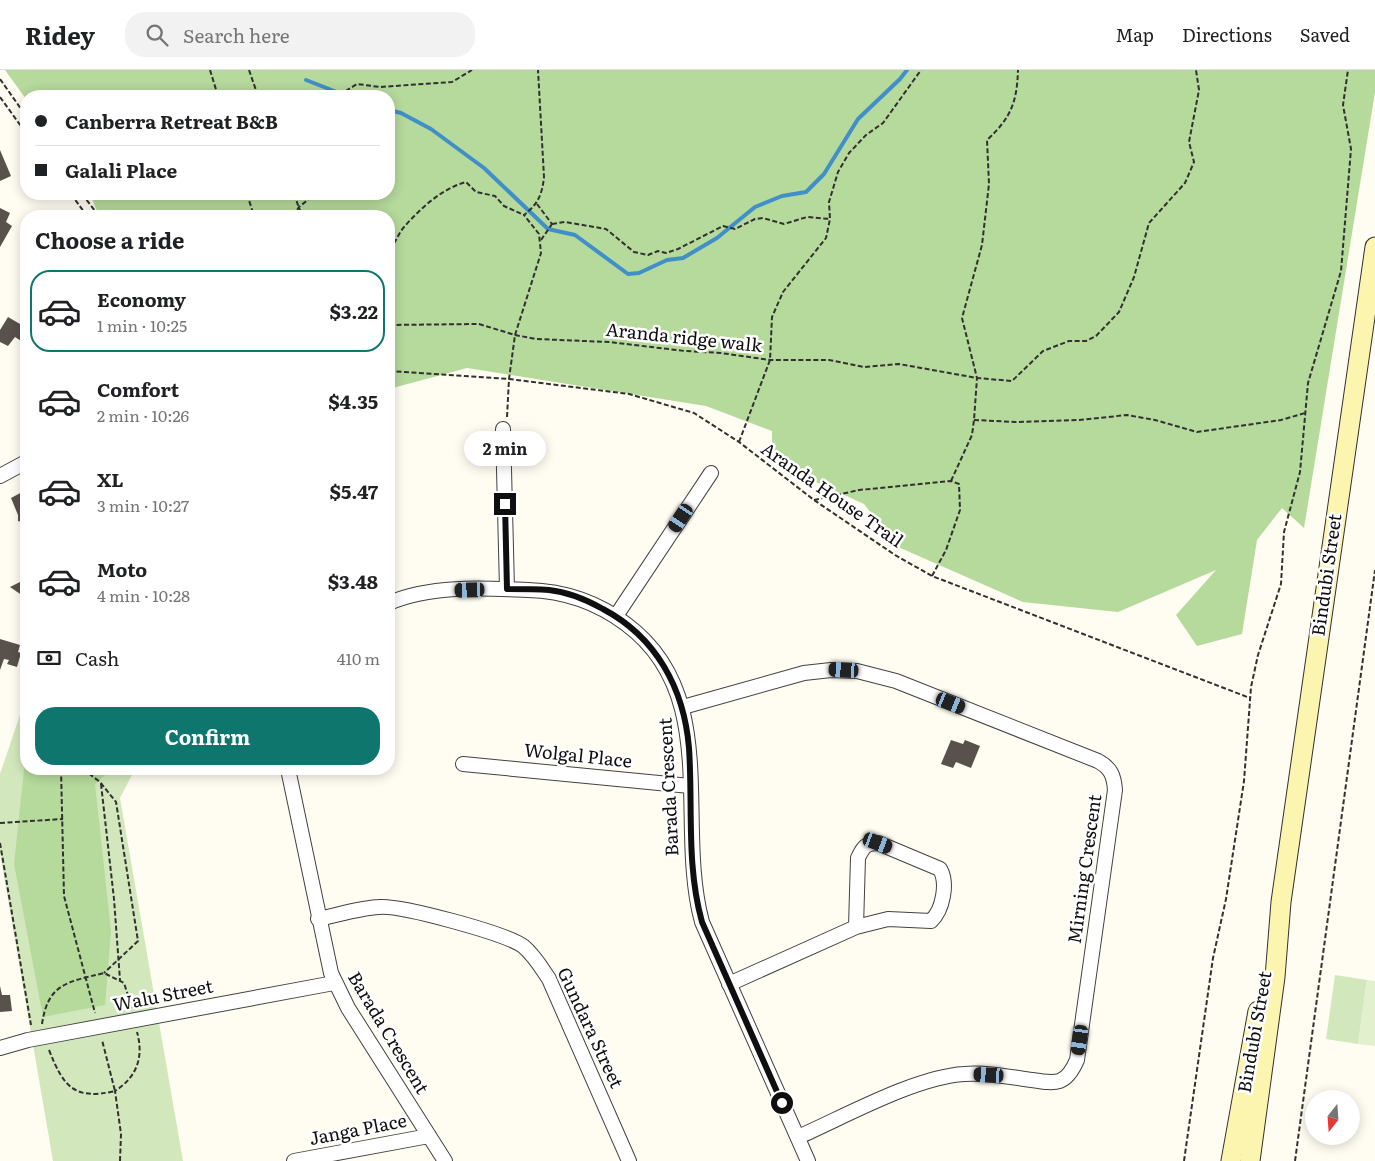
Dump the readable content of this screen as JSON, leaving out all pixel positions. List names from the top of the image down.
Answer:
{
  "streets": {
    "main road": ["Bindubi Street"],
    "street": [
      "Wolgal Place",
      "Barada Crescent",
      "Mirning Crescent",
      "Walu Street",
      "Gundara Street",
      "Janga Place"
    ],
    "path": ["Aranda ridge walk", "Aranda House Trail"]
  },
  "crossings": [
    ["Wolgal Place", "Barada Crescent"],
    ["Barada Crescent", "Mirning Crescent"],
    ["Barada Crescent", "Walu Street"],
    ["Barada Crescent", "Gundara Street"],
    ["Barada Crescent", "Janga Place"]
  ],
  "north": "bottom",
  "page": {
    "header": "Ridey",
    "search": "Search here",
    "nav": ["Map", "Directions", "Saved"],
    "banner": ["Canberra Retreat B&B", "Galali Place"],
    "heading": "Choose a ride",
    "list": [
      {
        "name": "Economy",
        "note": "1 min · 10:25",
        "value": "$3.22"
      },
      {
        "name": "Comfort",
        "note": "2 min · 10:26",
        "value": "$4.35"
      },
      {
        "name": "XL",
        "note": "3 min · 10:27",
        "value": "$5.47"
      },
      {
        "name": "Moto",
        "note": "4 min · 10:28",
        "value": "$3.48"
      }
    ],
    "bubble": "2 min",
    "pay": ["Cash", "410 m"],
    "buttons": "Confirm"
  }
}
